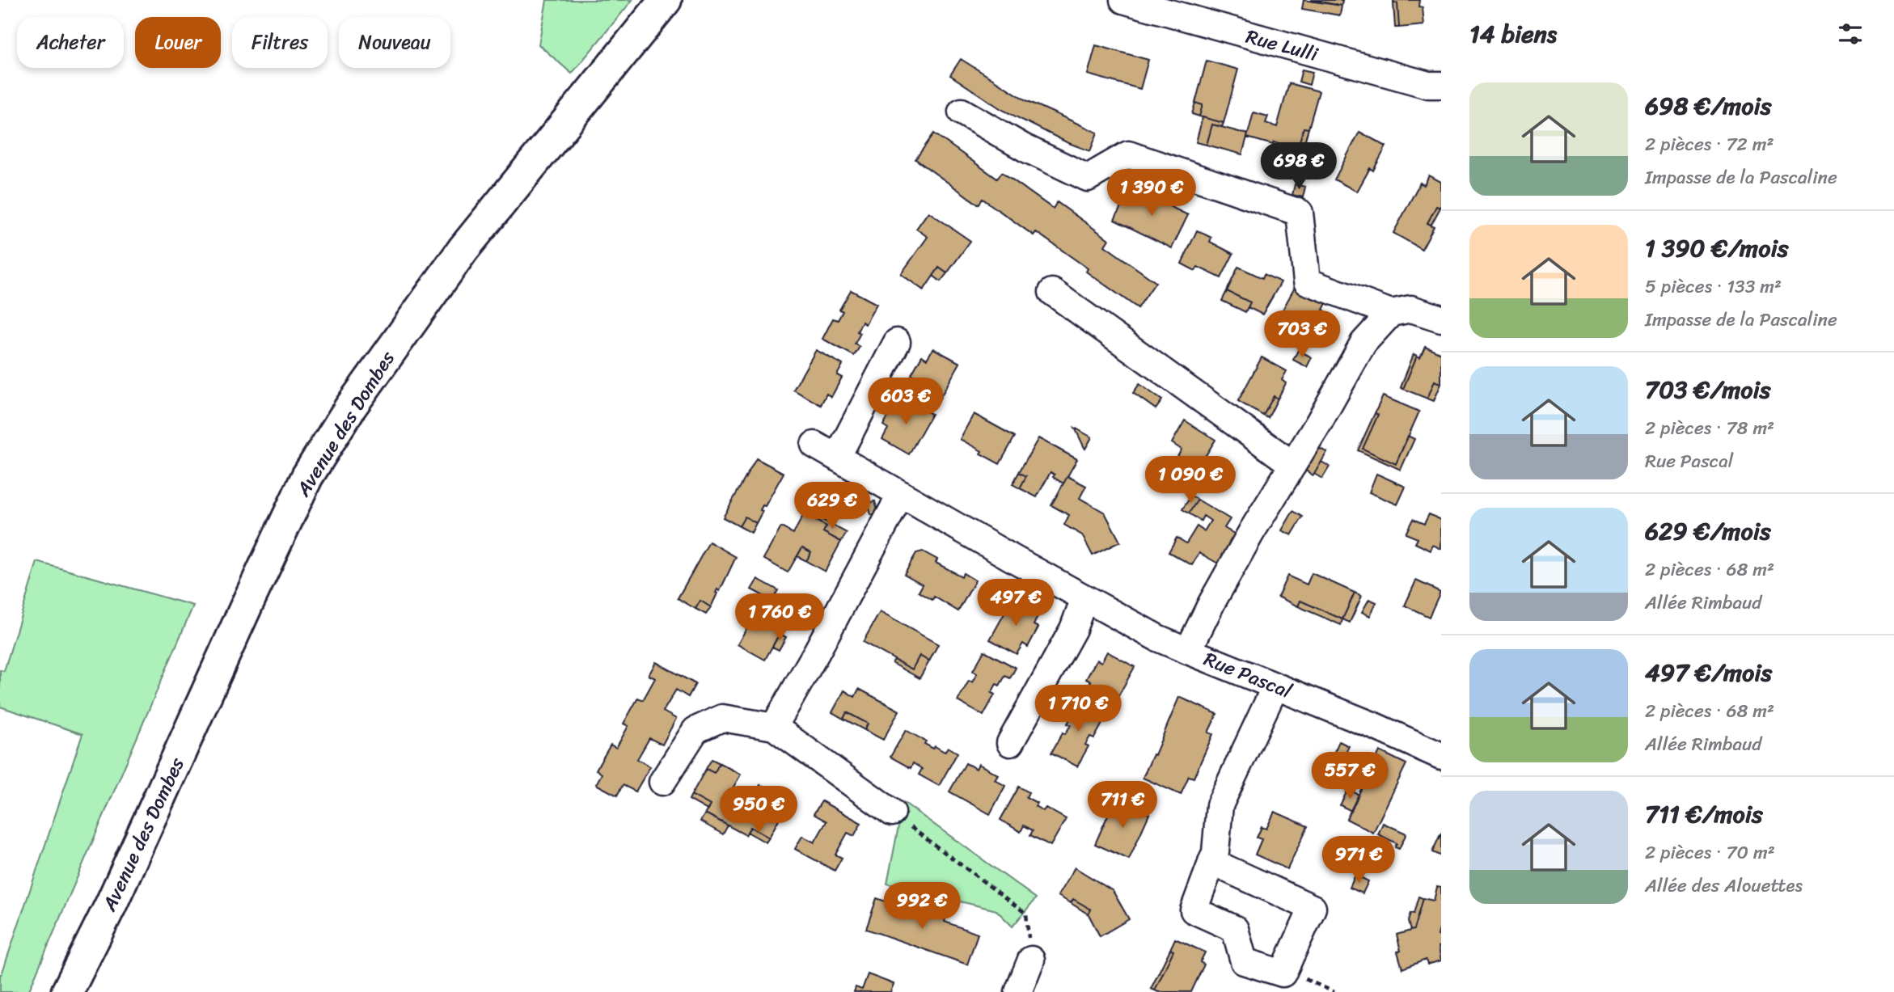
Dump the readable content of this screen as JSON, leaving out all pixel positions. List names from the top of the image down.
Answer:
{
  "streets": {
    "main road": ["Avenue des Dombes"],
    "street": ["Rue Lulli", "Rue Pascal"]
  },
  "page": {
    "heading": "14 biens",
    "chip": [
      "Acheter",
      "Louer",
      "Filtres",
      "Nouveau"
    ],
    "list": [
      {
        "name": "698 €/mois",
        "note": "2 pièces · 72 m² · Impasse de la Pascaline"
      },
      {
        "name": "1 390 €/mois",
        "note": "5 pièces · 133 m² · Impasse de la Pascaline"
      },
      {
        "name": "703 €/mois",
        "note": "2 pièces · 78 m² · Rue Pascal"
      },
      {
        "name": "629 €/mois",
        "note": "2 pièces · 68 m² · Allée Rimbaud"
      },
      {
        "name": "497 €/mois",
        "note": "2 pièces · 68 m² · Allée Rimbaud"
      },
      {
        "name": "711 €/mois",
        "note": "2 pièces · 70 m² · Allée des Alouettes"
      }
    ],
    "price": [
      "698 €",
      "1 390 €",
      "703 €",
      "603 €",
      "1 090 €",
      "629 €",
      "497 €",
      "1 760 €",
      "1 710 €",
      "557 €",
      "711 €",
      "950 €",
      "971 €",
      "992 €"
    ]
  }
}
